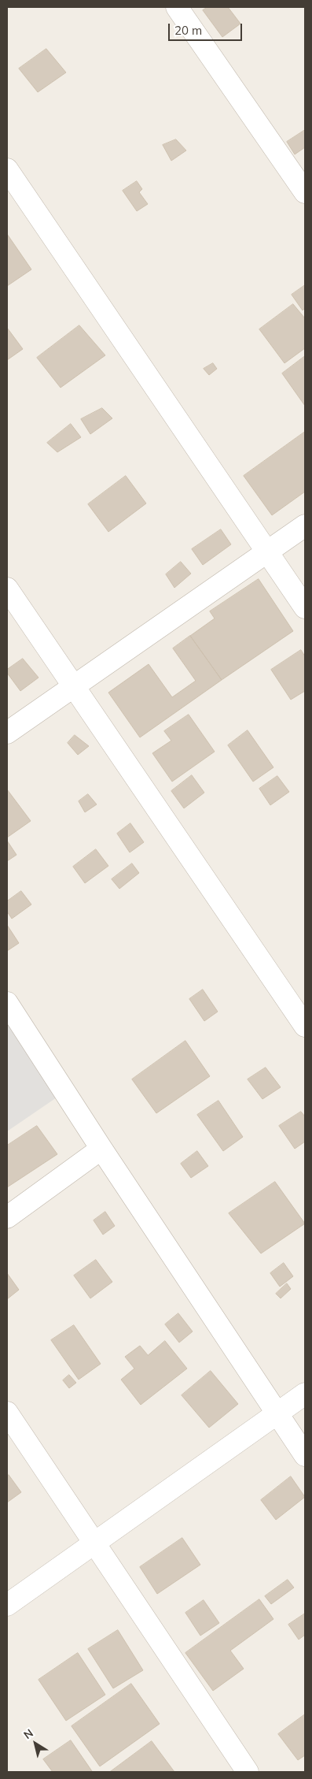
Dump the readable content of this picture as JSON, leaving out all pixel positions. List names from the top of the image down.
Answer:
{
  "scale_bar": "20 m",
  "north": "top left"
}
